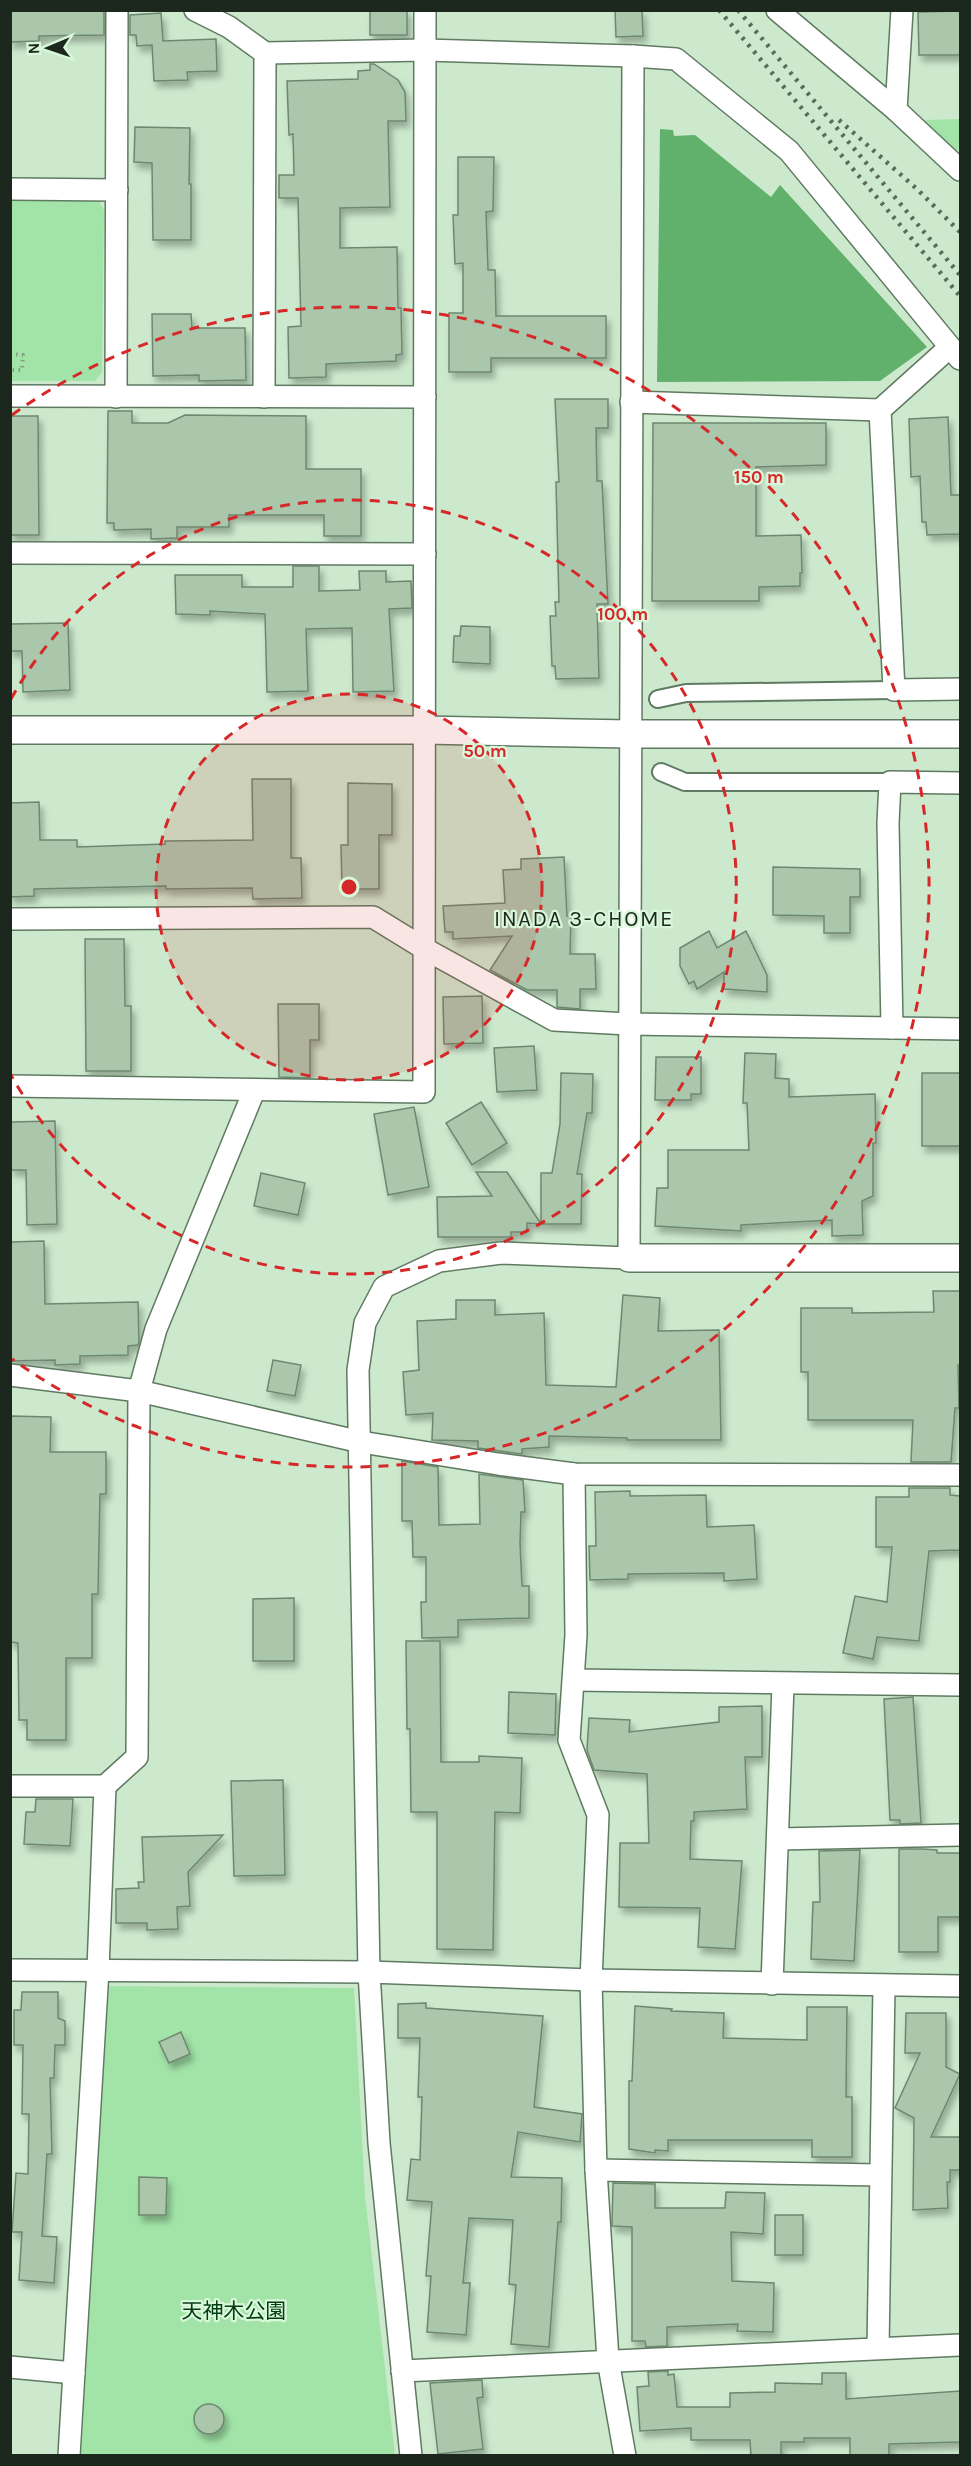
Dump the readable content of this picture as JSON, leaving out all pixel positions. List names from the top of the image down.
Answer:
{
  "districts": ["INADA 3-CHOME"],
  "parks": ["天神木公園"],
  "north": "left",
  "rings": ["150 m", "100 m", "50 m"]
}
